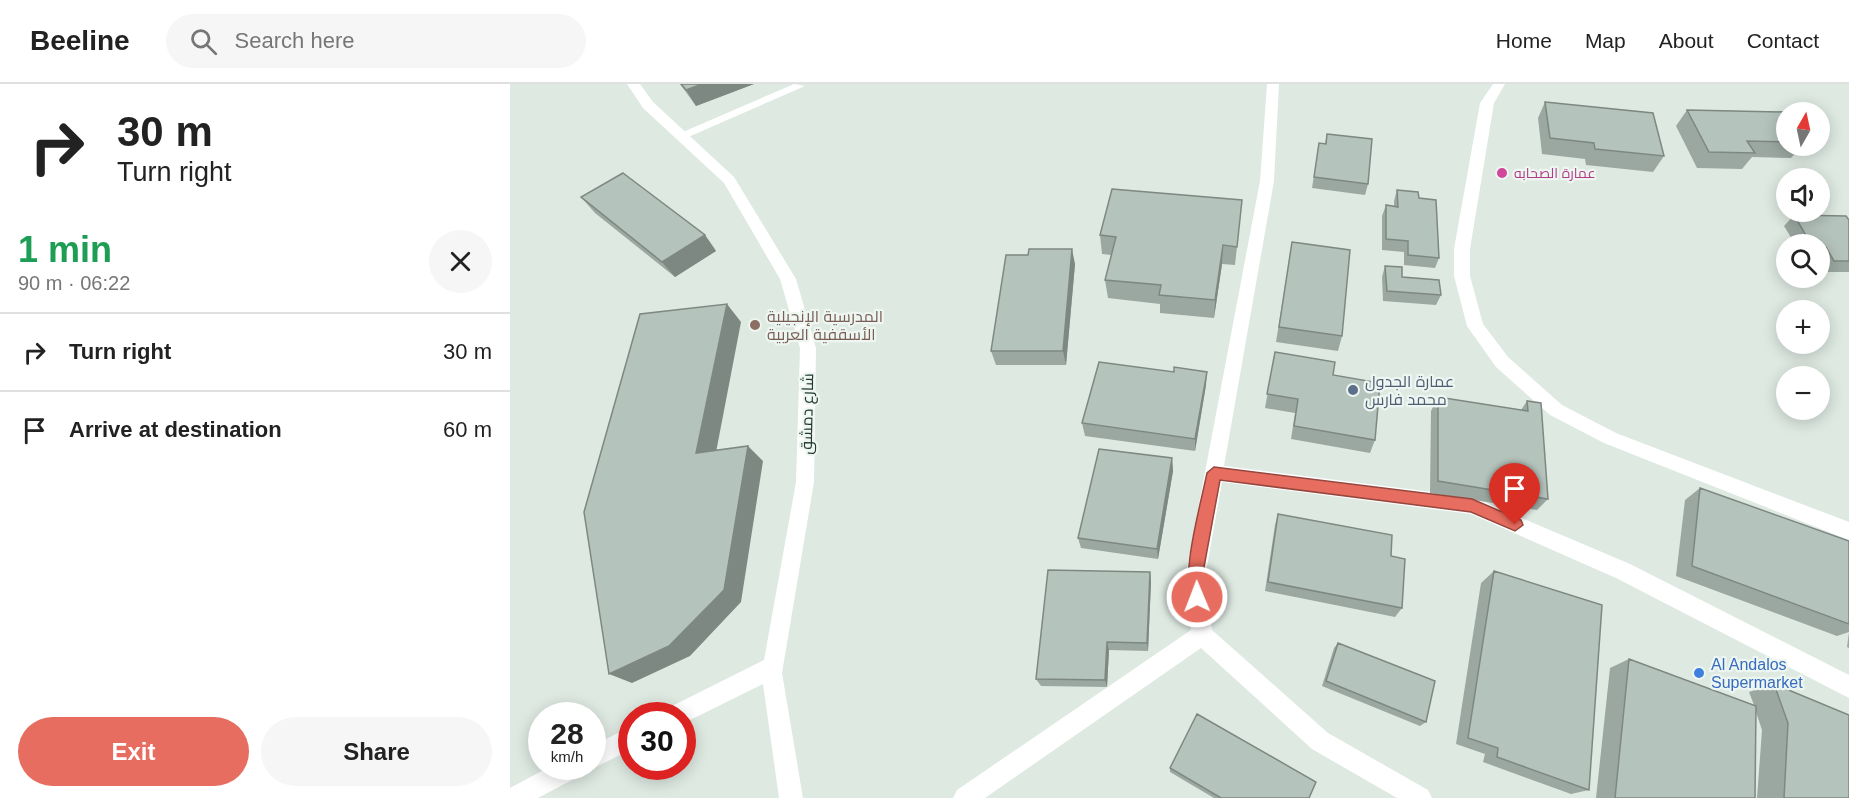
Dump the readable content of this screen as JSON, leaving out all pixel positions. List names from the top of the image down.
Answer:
{
  "streets": {
    "street": ["شارع دمشق"]
  },
  "places": [
    "عمارة الصحابه",
    "المدرسية الإنجيلية الأسقفية العربية",
    "عمارة الجدول محمد فارس",
    "Al Andalos Supermarket"
  ],
  "north": "top",
  "page": {
    "header": "Beeline",
    "search": "Search here",
    "nav": [
      "Home",
      "Map",
      "About",
      "Contact"
    ],
    "turn": ["30 m", "Turn right"],
    "map_buttons": ["+", "−"],
    "heading": ["1 min", "90 m · 06:22"],
    "list": [
      {
        "name": "Turn right",
        "value": "30 m"
      },
      {
        "name": "Arrive at destination",
        "value": "60 m"
      }
    ],
    "speed": "28 km/h",
    "limit": "30",
    "buttons": ["Exit", "Share"]
  }
}
